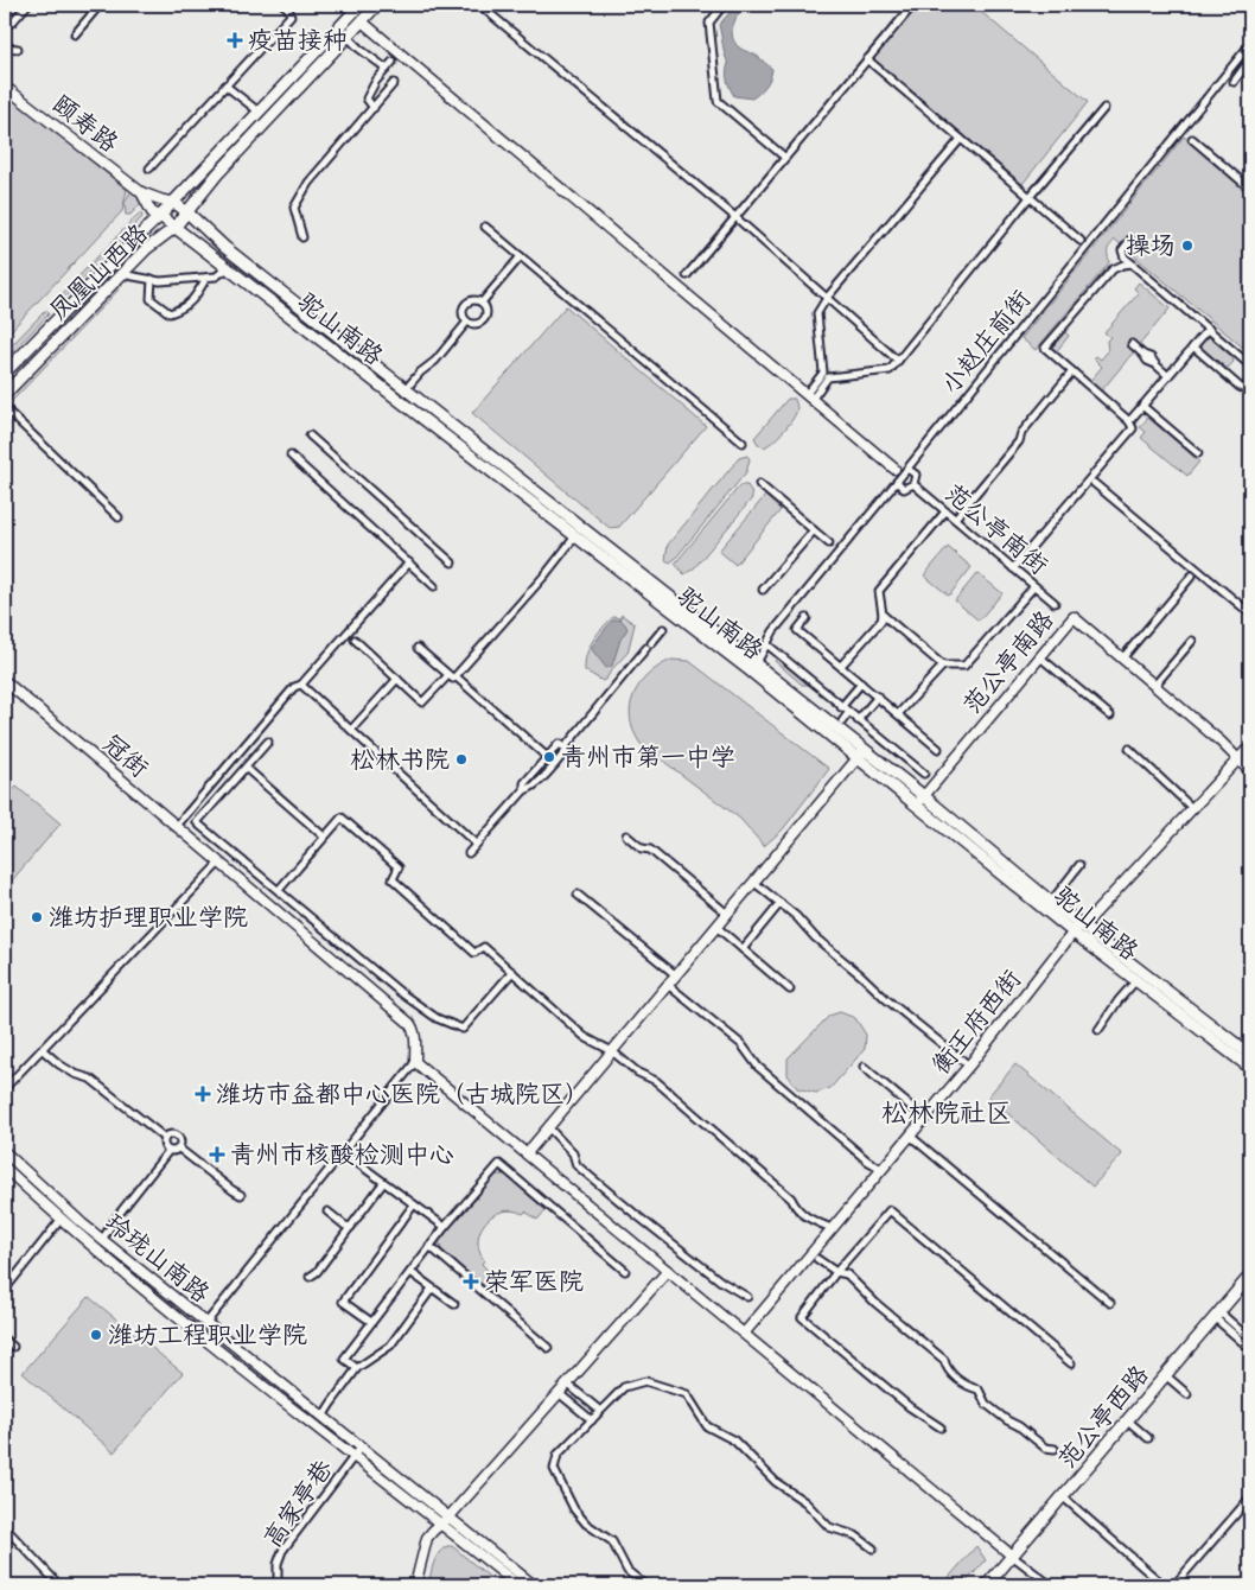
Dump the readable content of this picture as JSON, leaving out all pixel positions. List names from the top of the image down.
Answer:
{
  "streets": {
    "main road": ["凤凰山西路", "驼山南路", "范公亭西路"],
    "street": [
      "颐寿路",
      "小赵庄前街",
      "范公亭南街",
      "范公亭南路",
      "冠街",
      "衡王府西街",
      "玲珑山南路",
      "高家亭巷"
    ]
  },
  "crossings": [
    ["凤凰山西路", "驼山南路"],
    ["驼山南路", "小赵庄前街"],
    ["驼山南路", "范公亭南路"],
    ["驼山南路", "衡王府西街"],
    ["范公亭南路", "衡王府西街"],
    ["玲珑山南路", "高家亭巷"]
  ],
  "districts": ["松林院社区"],
  "places": {
    "health": [
      "疫苗接种",
      "潍坊市益都中心医院（古城院区）",
      "青州市核酸检测中心",
      "荣军医院"
    ],
    "other": [
      "操场",
      "青州市第一中学",
      "松林书院",
      "潍坊护理职业学院",
      "潍坊工程职业学院"
    ]
  }
}
